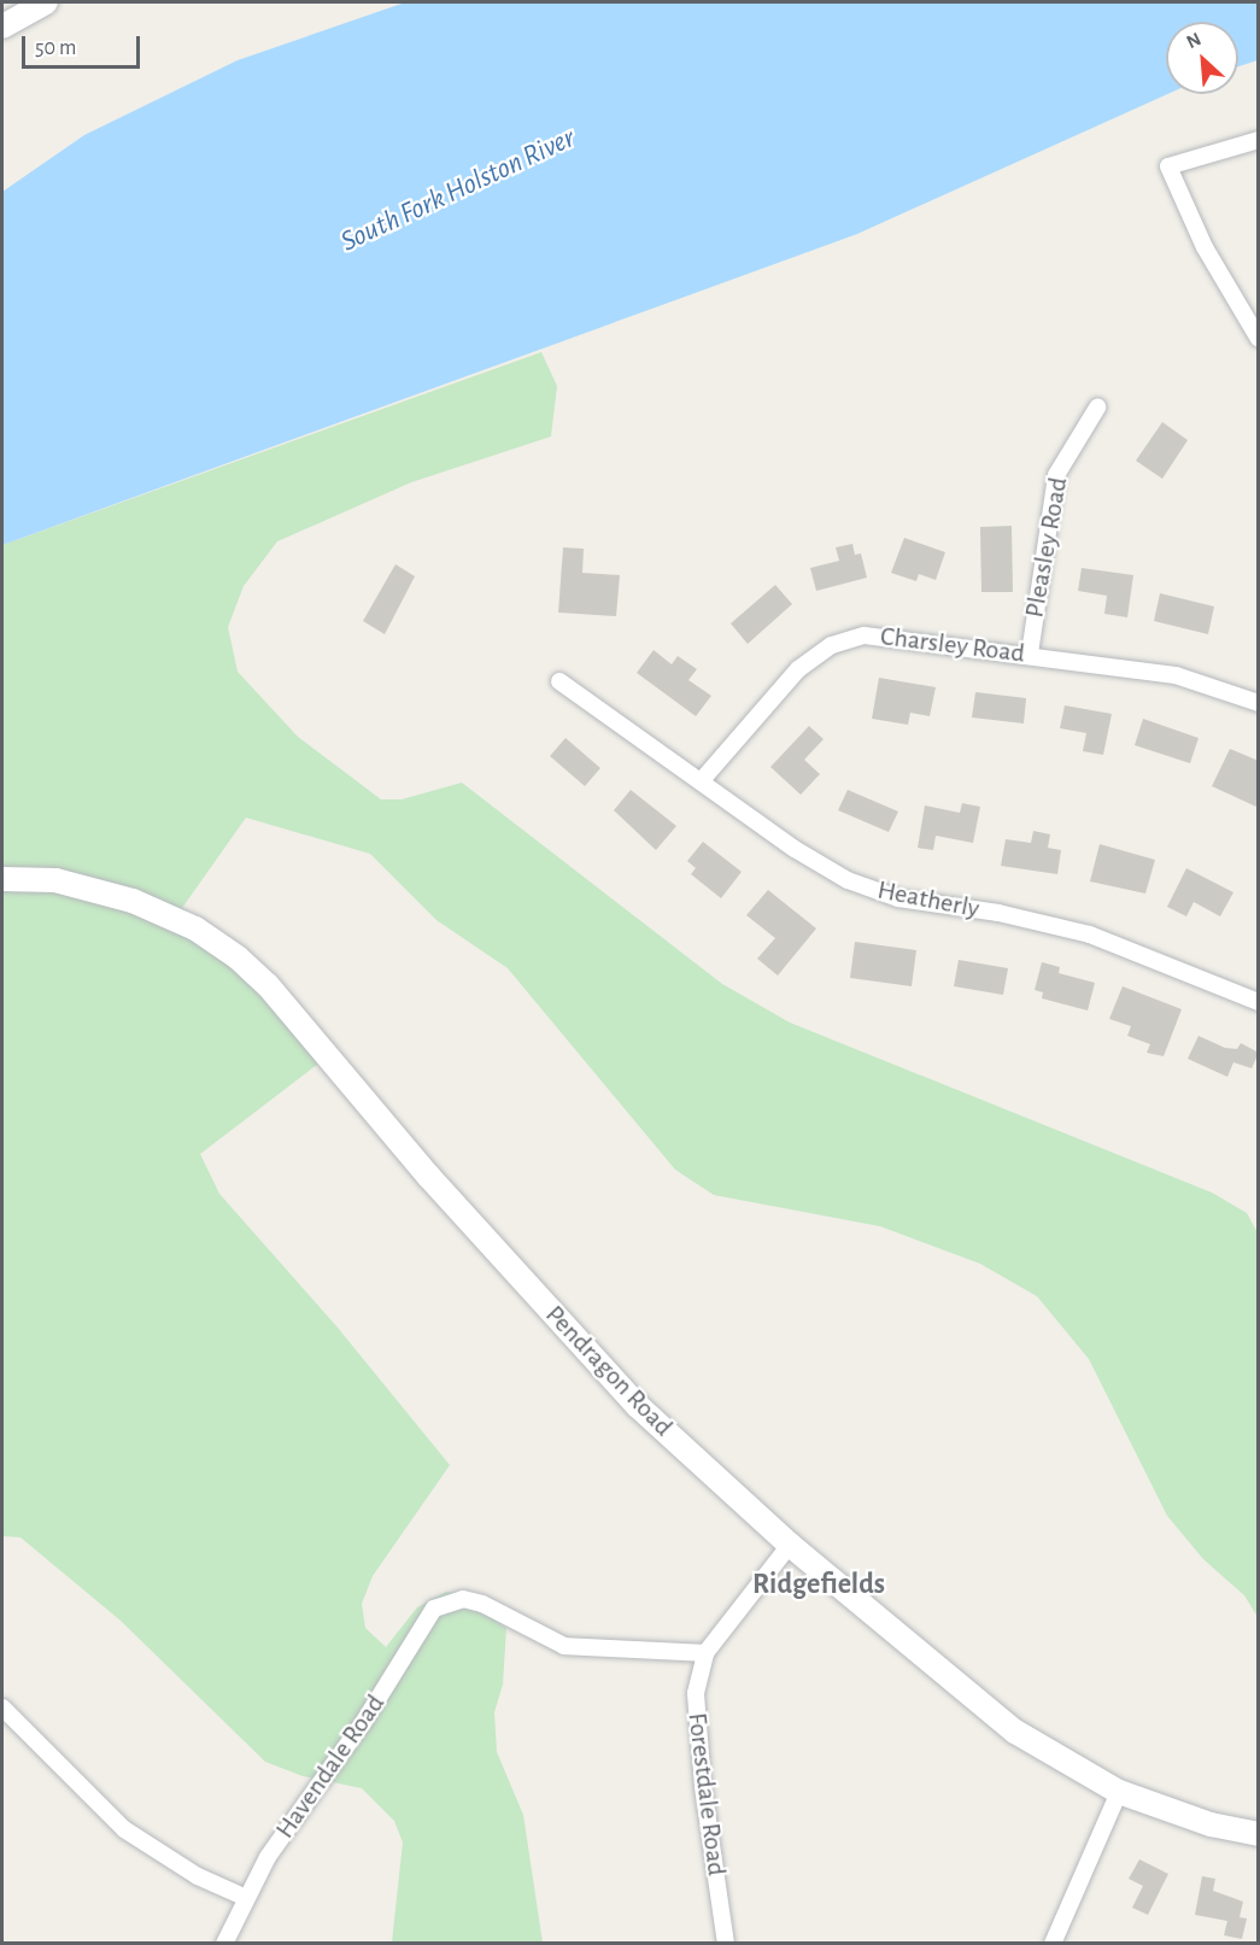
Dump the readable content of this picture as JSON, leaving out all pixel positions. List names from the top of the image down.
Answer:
{
  "streets": {
    "street": [
      "Pleasley Road",
      "Charsley Road",
      "Heatherly",
      "Pendragon Road",
      "Havendale Road",
      "Forestdale Road"
    ]
  },
  "crossings": [
    ["Pleasley Road", "Charsley Road"],
    ["Charsley Road", "Heatherly"],
    ["Pendragon Road", "Forestdale Road"],
    ["Havendale Road", "Forestdale Road"]
  ],
  "districts": ["Ridgefields"],
  "water": ["South Fork Holston River"],
  "scale_bar": "50 m",
  "north": "top left"
}
